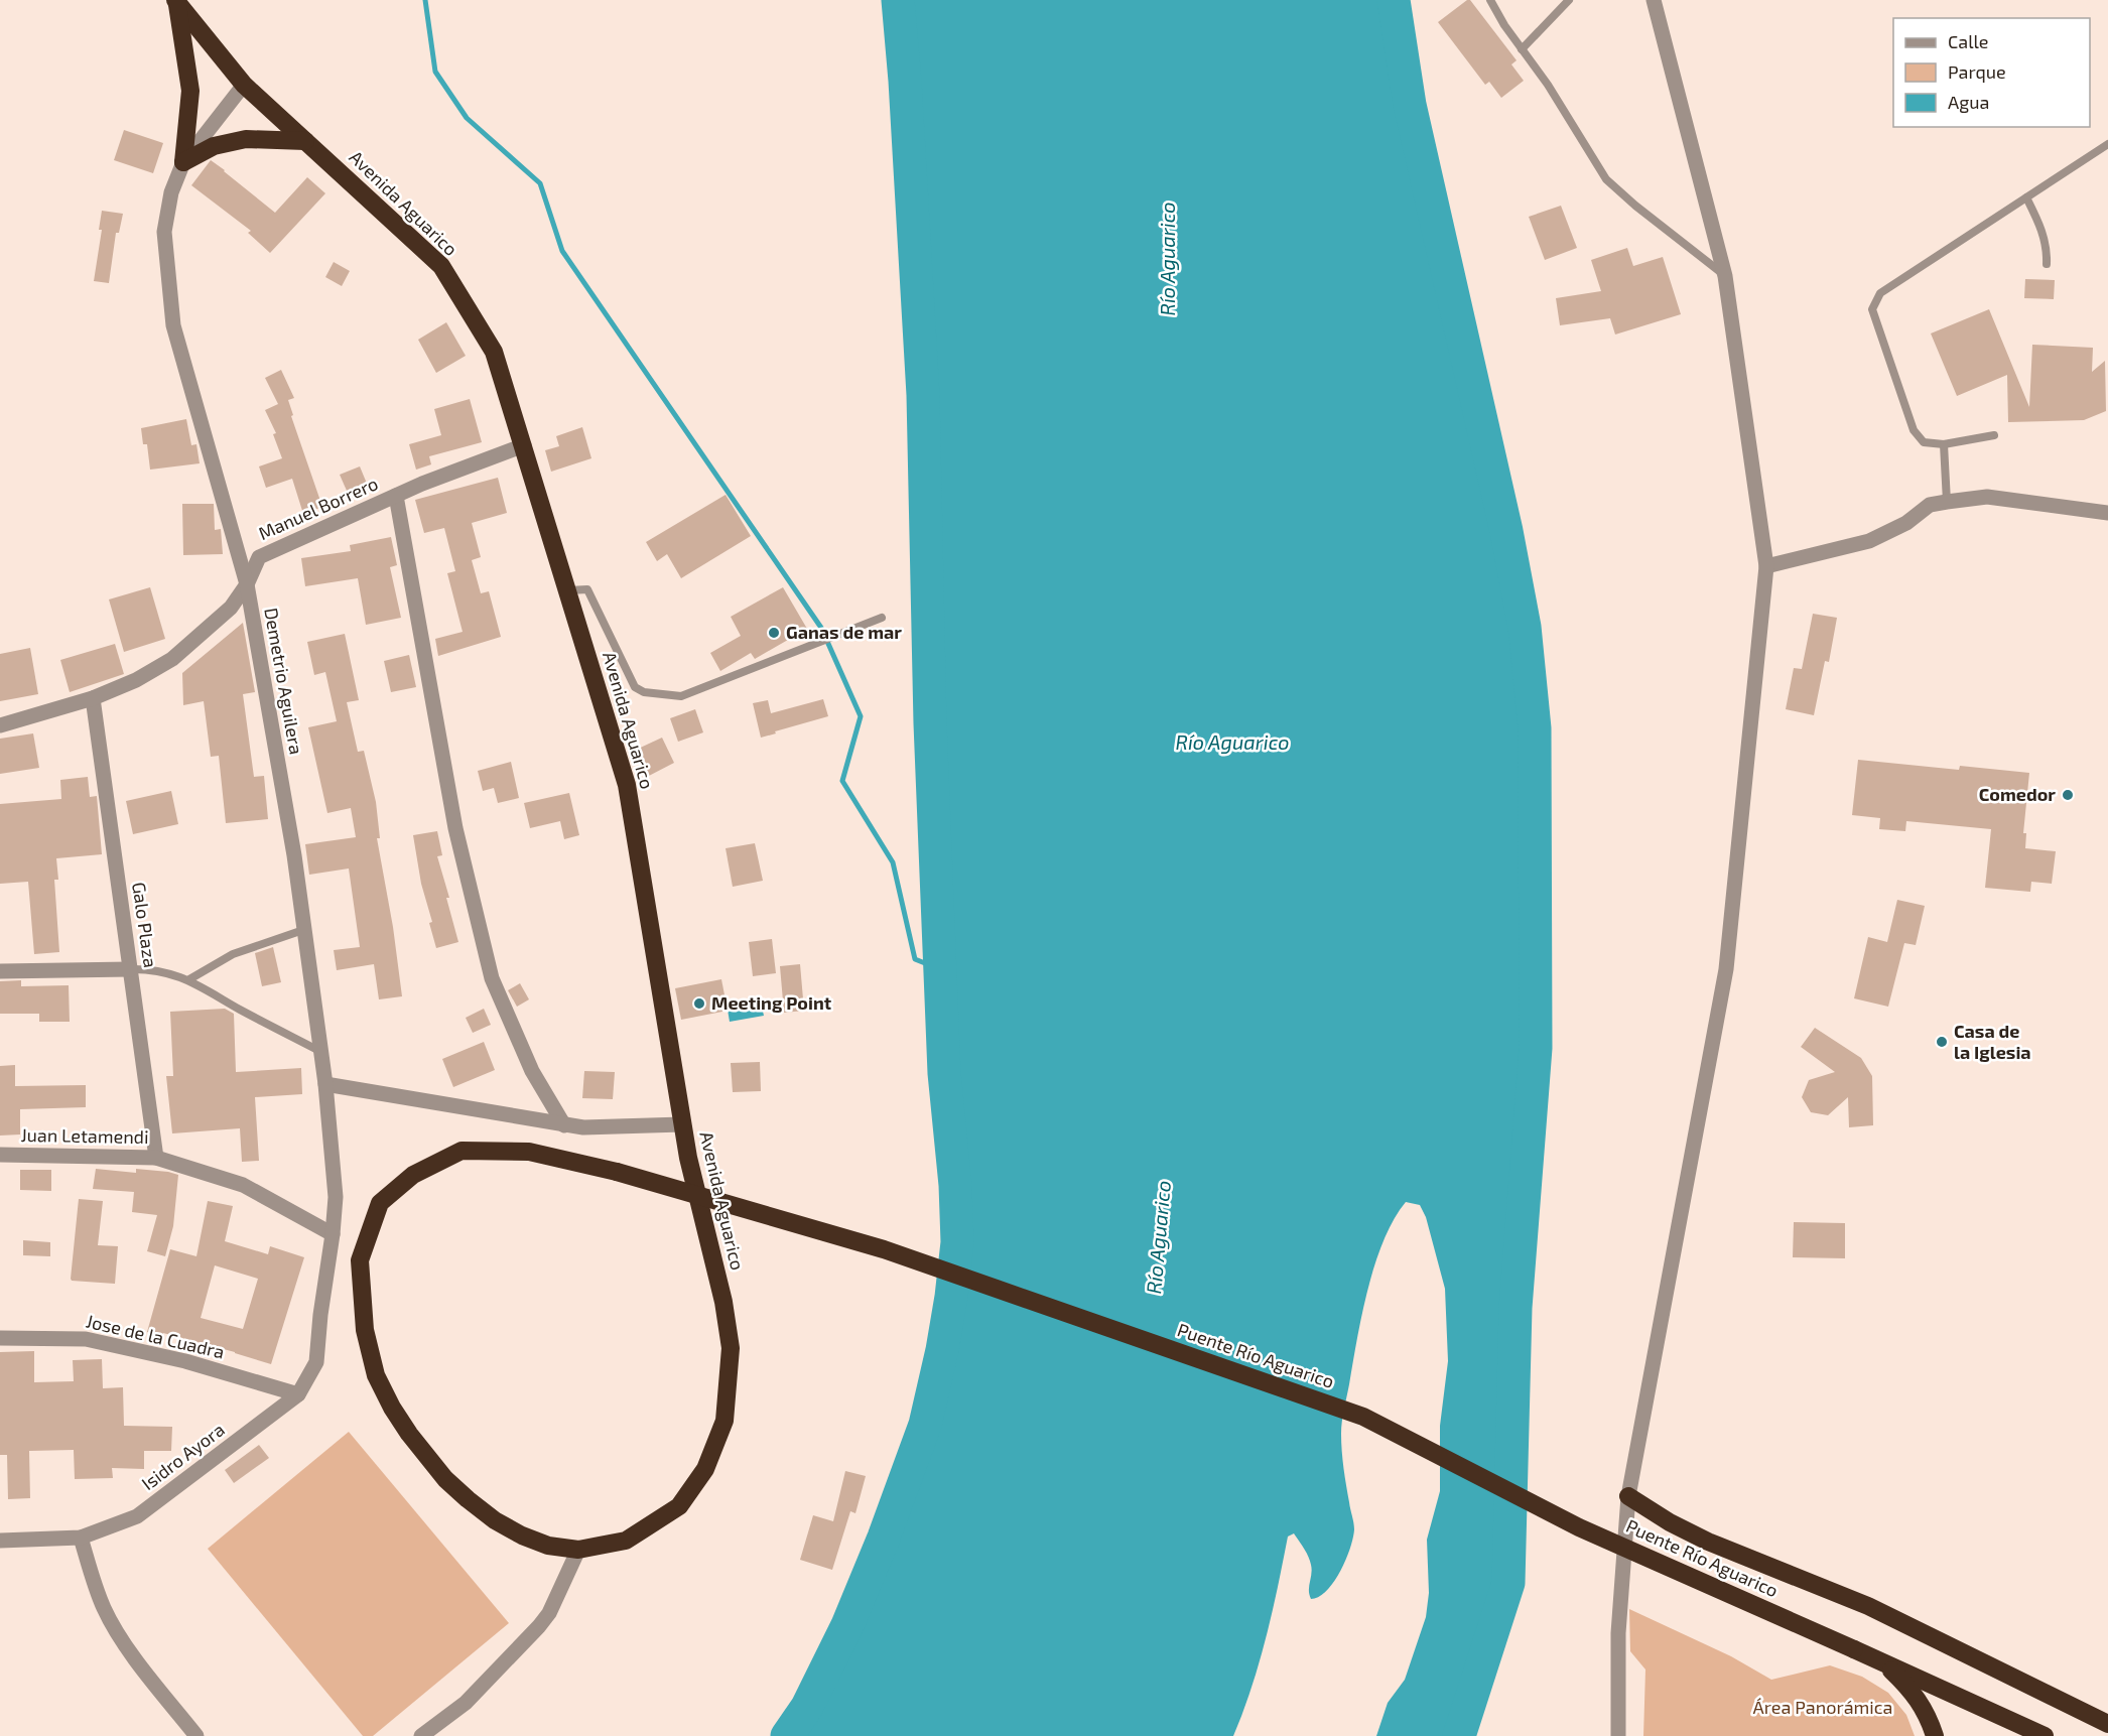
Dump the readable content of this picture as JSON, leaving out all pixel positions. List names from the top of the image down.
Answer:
{
  "streets": {
    "highway": ["Avenida Aguarico", "Puente Río Aguarico"],
    "street": [
      "Manuel Borrero",
      "Demetrio Aguilera",
      "Galo Plaza",
      "Juan Letamendi",
      "Jose de la Cuadra",
      "Isidro Ayora"
    ]
  },
  "crossings": [
    ["Avenida Aguarico", "Manuel Borrero"],
    ["Avenida Aguarico", "Demetrio Aguilera"],
    ["Avenida Aguarico", "Puente Río Aguarico"],
    ["Manuel Borrero", "Demetrio Aguilera"],
    ["Manuel Borrero", "Galo Plaza"],
    ["Demetrio Aguilera", "Juan Letamendi"],
    ["Demetrio Aguilera", "Isidro Ayora"],
    ["Galo Plaza", "Juan Letamendi"],
    ["Jose de la Cuadra", "Isidro Ayora"]
  ],
  "water": ["Río Aguarico"],
  "parks": ["Área Panorámica"],
  "places": [
    "Ganas de mar",
    "Comedor",
    "Meeting Point",
    "Casa de la Iglesia"
  ],
  "legend": ["Calle", "Parque", "Agua"]
}
